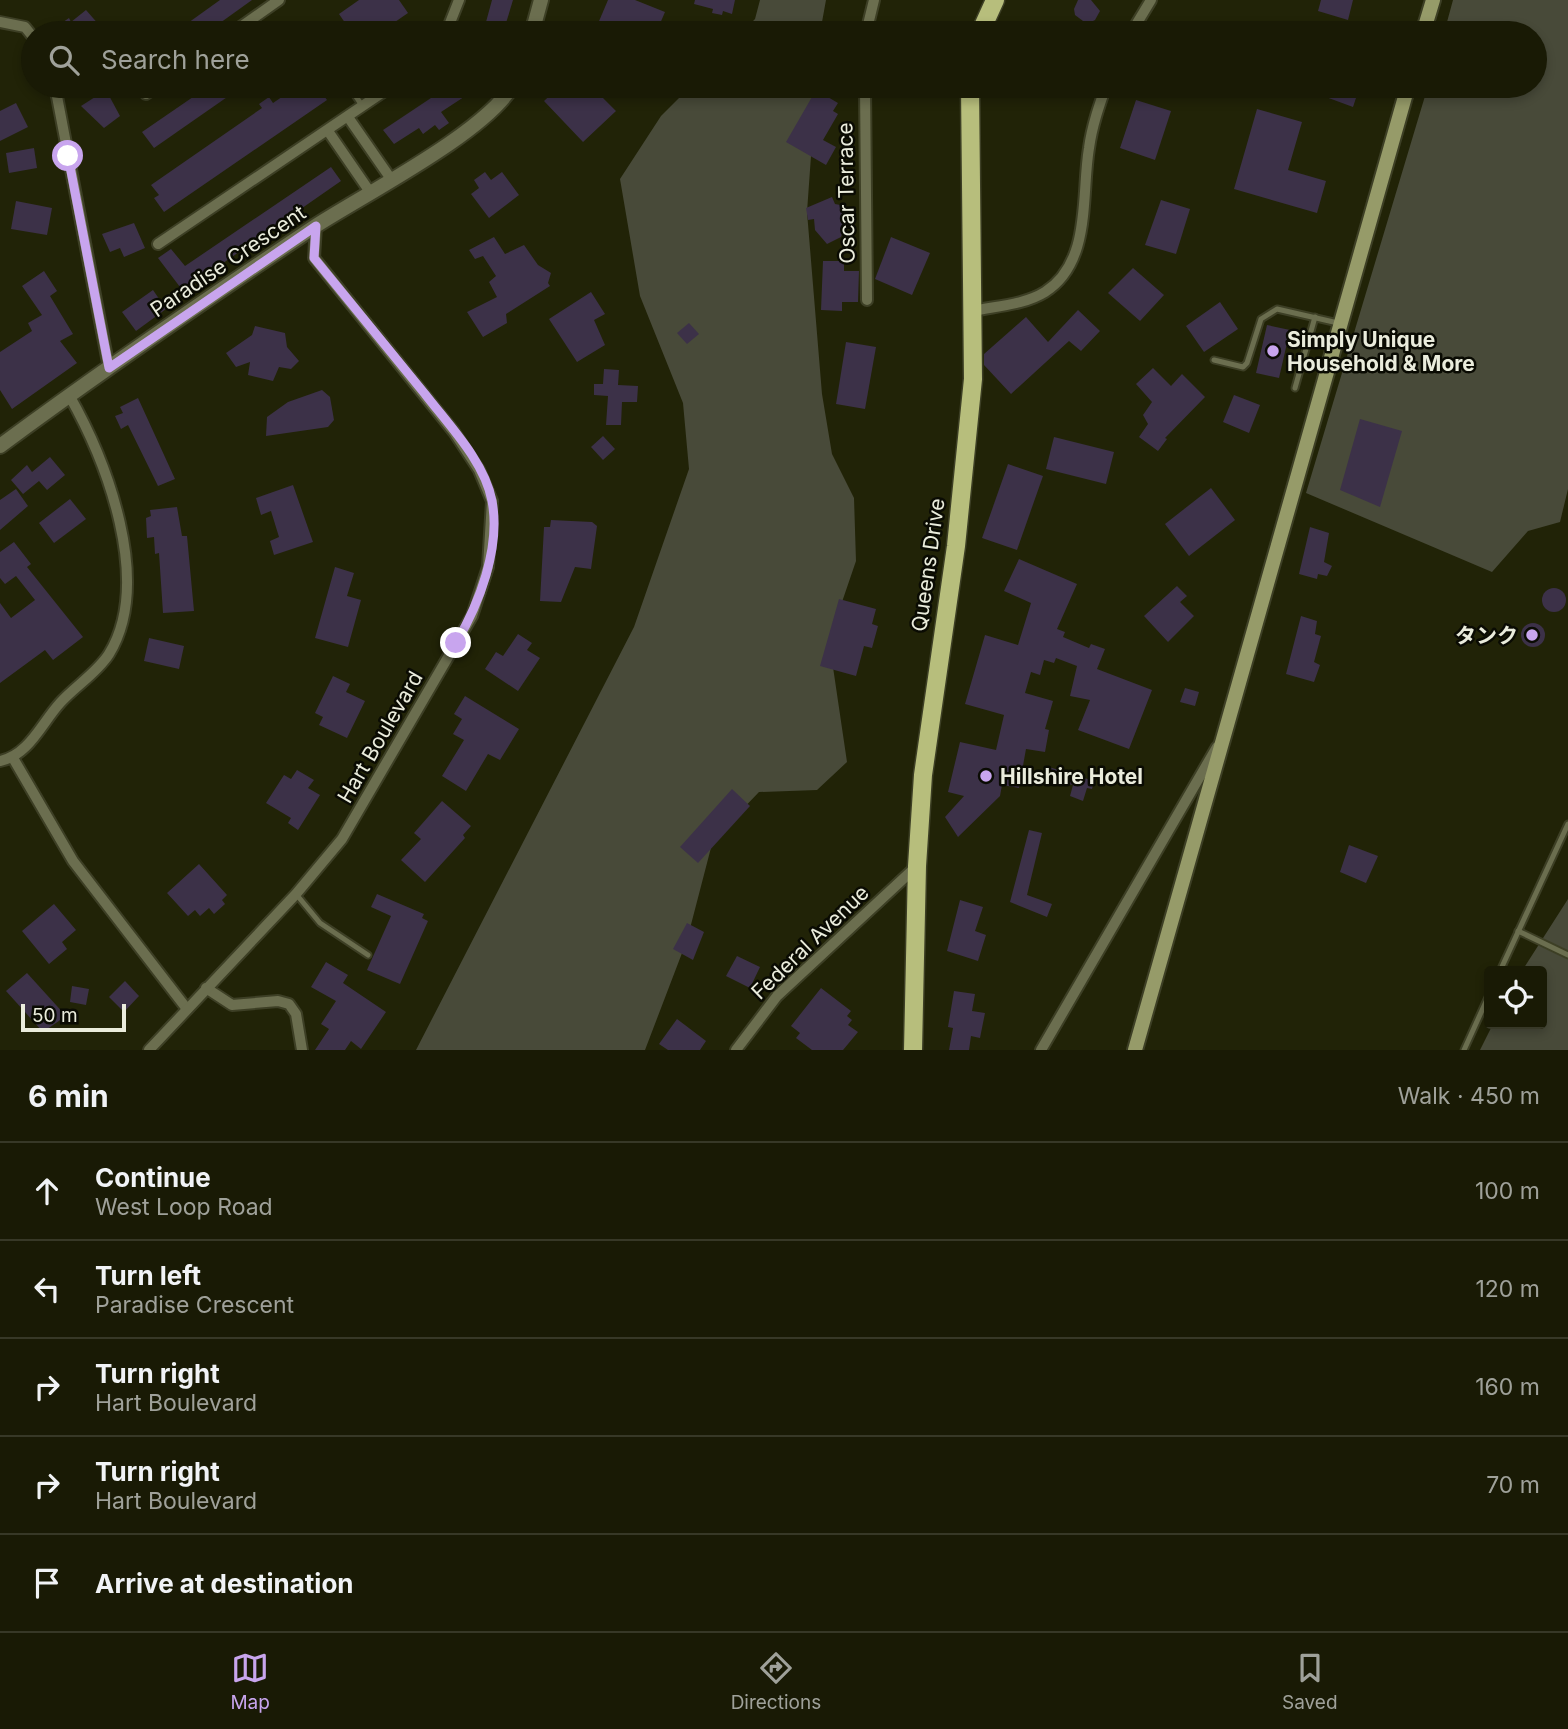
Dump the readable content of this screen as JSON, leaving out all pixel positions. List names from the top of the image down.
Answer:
{
  "streets": {
    "main road": ["Queens Drive"],
    "street": [
      "Oscar Terrace",
      "Paradise Crescent",
      "Hart Boulevard",
      "Federal Avenue"
    ]
  },
  "crossings": [
    ["Paradise Crescent", "Hart Boulevard"],
    ["Queens Drive", "Federal Avenue"]
  ],
  "places": ["Simply Unique Household & More", "タンク", "Hillshire Hotel"],
  "scale_bar": "50 m",
  "page": {
    "search": "Search here",
    "scale": "50 m",
    "heading": ["6 min", "Walk · 450 m"],
    "list": [
      ["Continue", "West Loop Road", "100 m"],
      ["Turn left", "Paradise Crescent", "120 m"],
      ["Turn right", "Hart Boulevard", "160 m"],
      ["Turn right", "Hart Boulevard", "70 m"],
      "Arrive at destination"
    ],
    "nav": ["Map", "Directions", "Saved"]
  }
}
